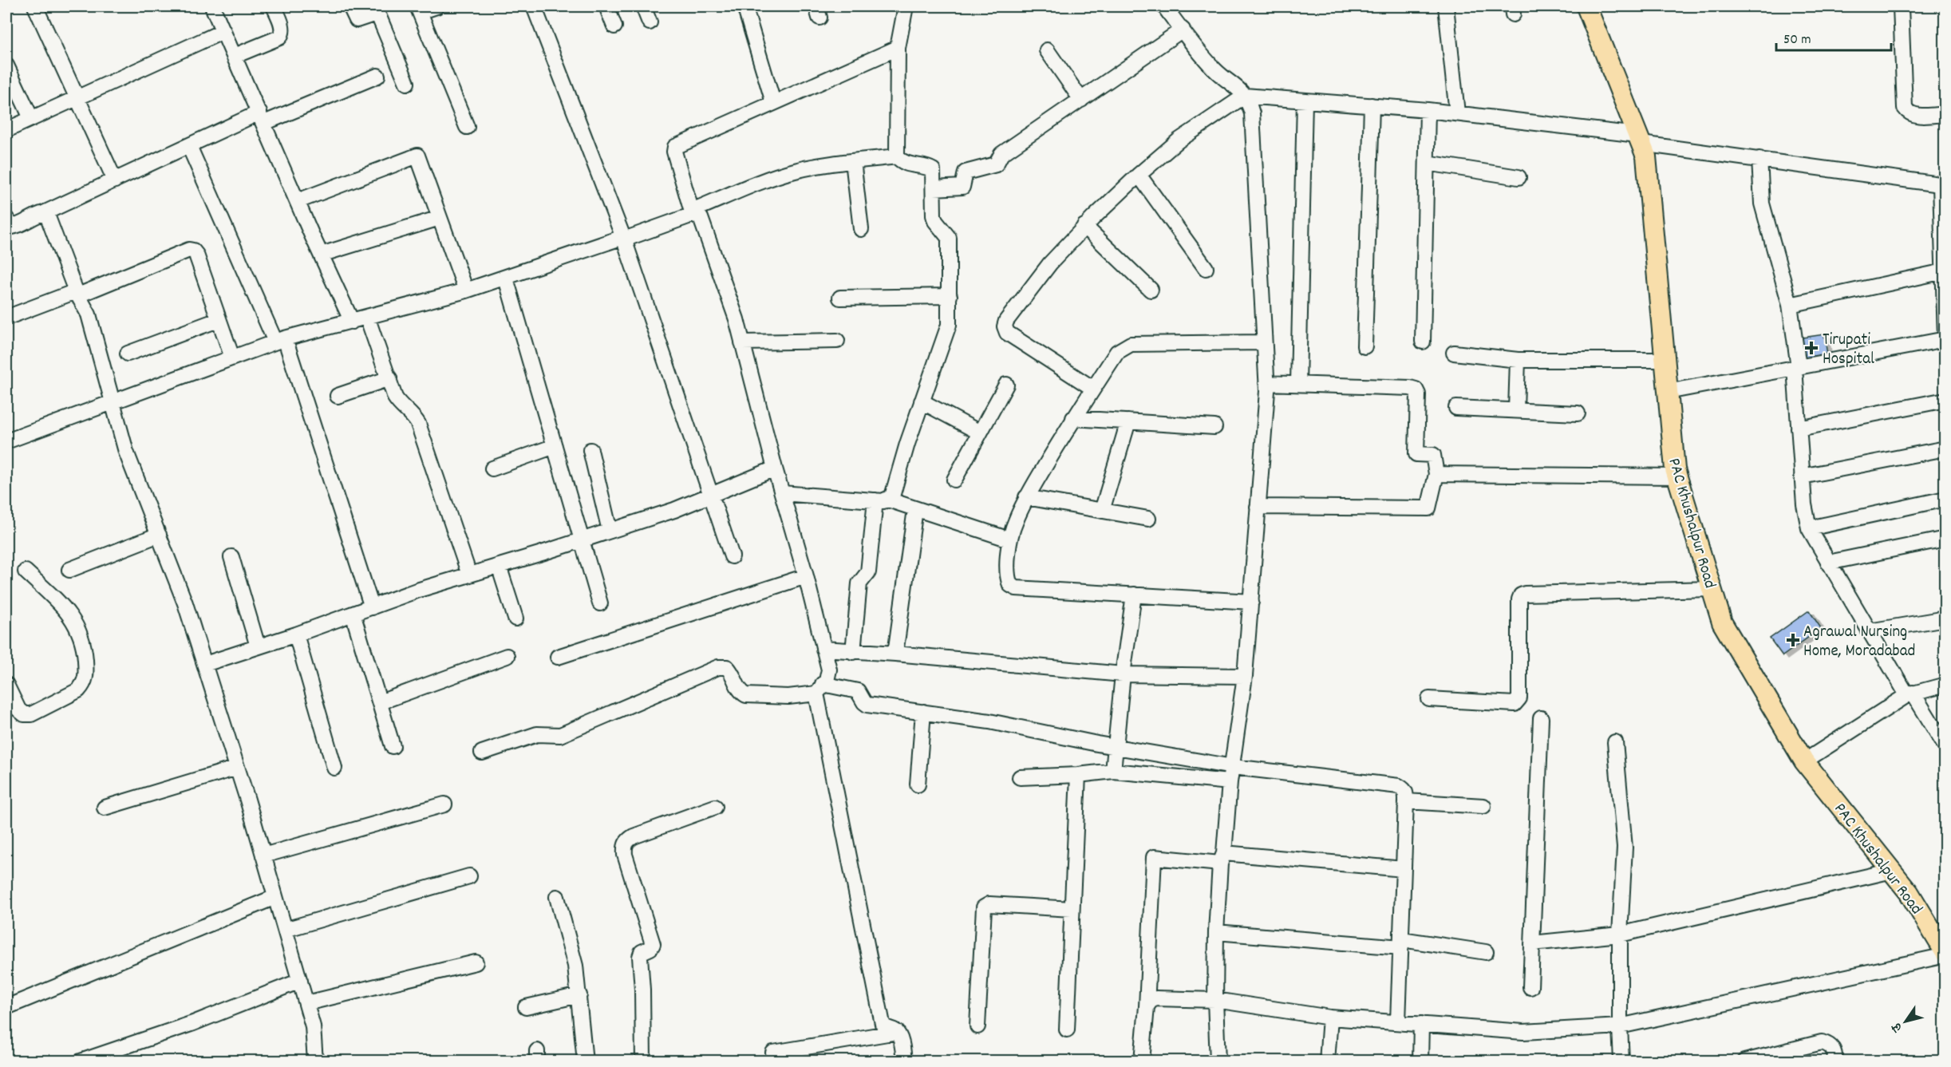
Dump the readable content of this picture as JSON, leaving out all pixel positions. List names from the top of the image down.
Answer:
{
  "streets": {
    "main road": ["PAC Khushalpur Road"]
  },
  "places": {
    "health": ["Tirupati Hospital", "Agrawal Nursing Home, Moradabad"]
  },
  "scale_bar": "50 m",
  "north": "bottom left"
}
